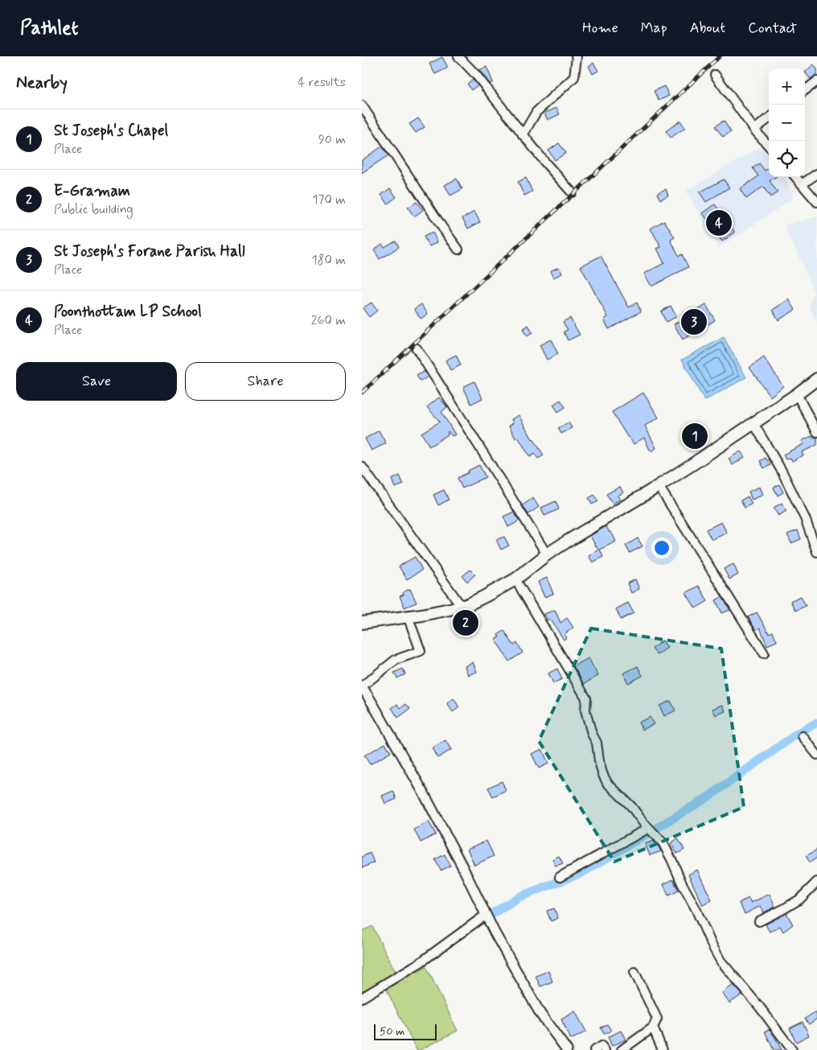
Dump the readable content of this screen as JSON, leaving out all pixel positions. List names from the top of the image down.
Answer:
{
  "scale_bar": "50 m",
  "page": {
    "header": "Pathlet",
    "nav": [
      "Home",
      "Map",
      "About",
      "Contact"
    ],
    "heading": ["Nearby", "4 results"],
    "map_buttons": ["+", "−"],
    "list": [
      {
        "mark": "1",
        "name": "St Joseph's Chapel",
        "note": "Place",
        "value": "90 m"
      },
      {
        "mark": "2",
        "name": "E-Gramam",
        "note": "Public building",
        "value": "170 m"
      },
      {
        "mark": "3",
        "name": "St Joseph's Forane Parish Hall",
        "note": "Place",
        "value": "180 m"
      },
      {
        "mark": "4",
        "name": "Poonthottam LP School",
        "note": "Place",
        "value": "260 m"
      }
    ],
    "pins": [
      "4",
      "3",
      "1",
      "2"
    ],
    "buttons": ["Save", "Share"],
    "scale": "50 m"
  }
}
